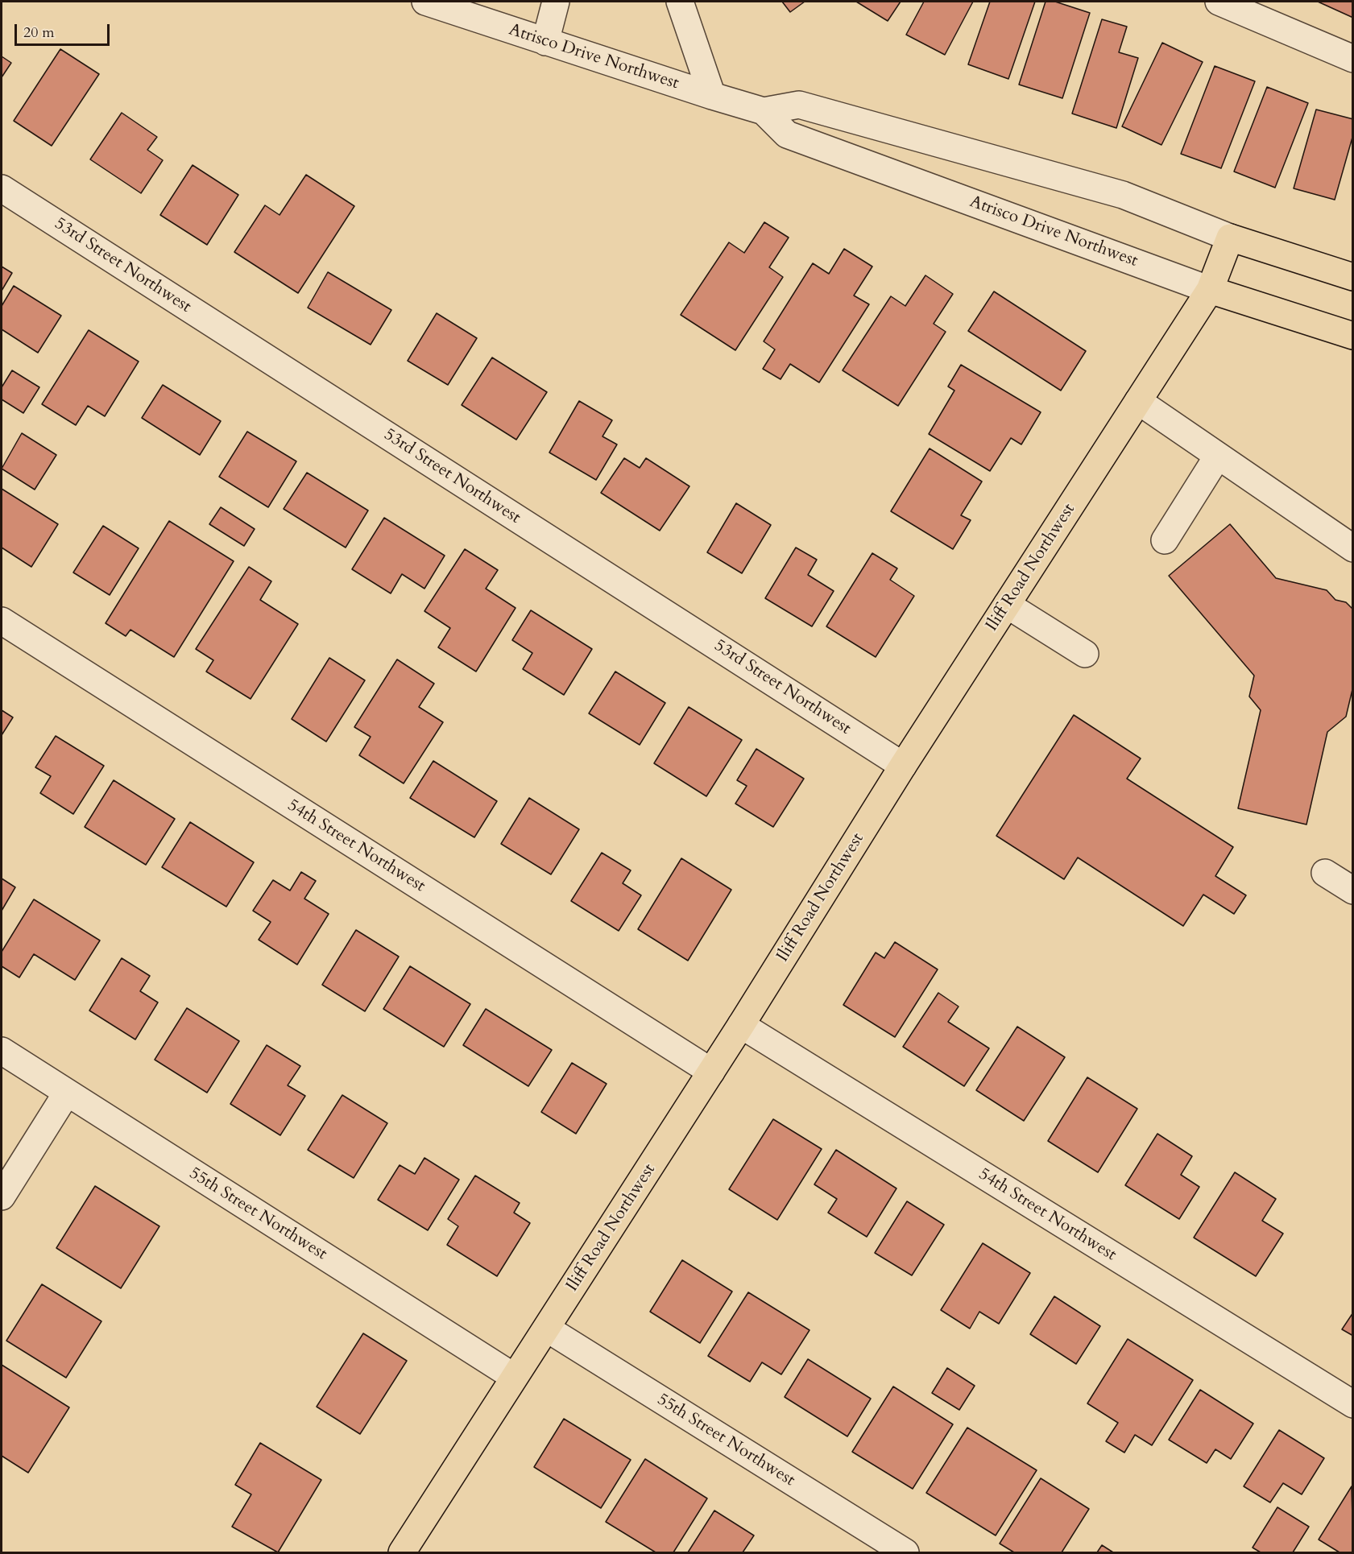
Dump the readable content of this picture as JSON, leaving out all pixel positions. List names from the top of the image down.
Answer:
{
  "streets": {
    "main road": ["Atrisco Drive Northwest", "Iliff Road Northwest"],
    "street": ["53rd Street Northwest", "54th Street Northwest", "55th Street Northwest"]
  },
  "crossings": [
    ["Atrisco Drive Northwest", "Iliff Road Northwest"],
    ["53rd Street Northwest", "Iliff Road Northwest"],
    ["Iliff Road Northwest", "54th Street Northwest"],
    ["Iliff Road Northwest", "55th Street Northwest"]
  ],
  "scale_bar": "20 m"
}
